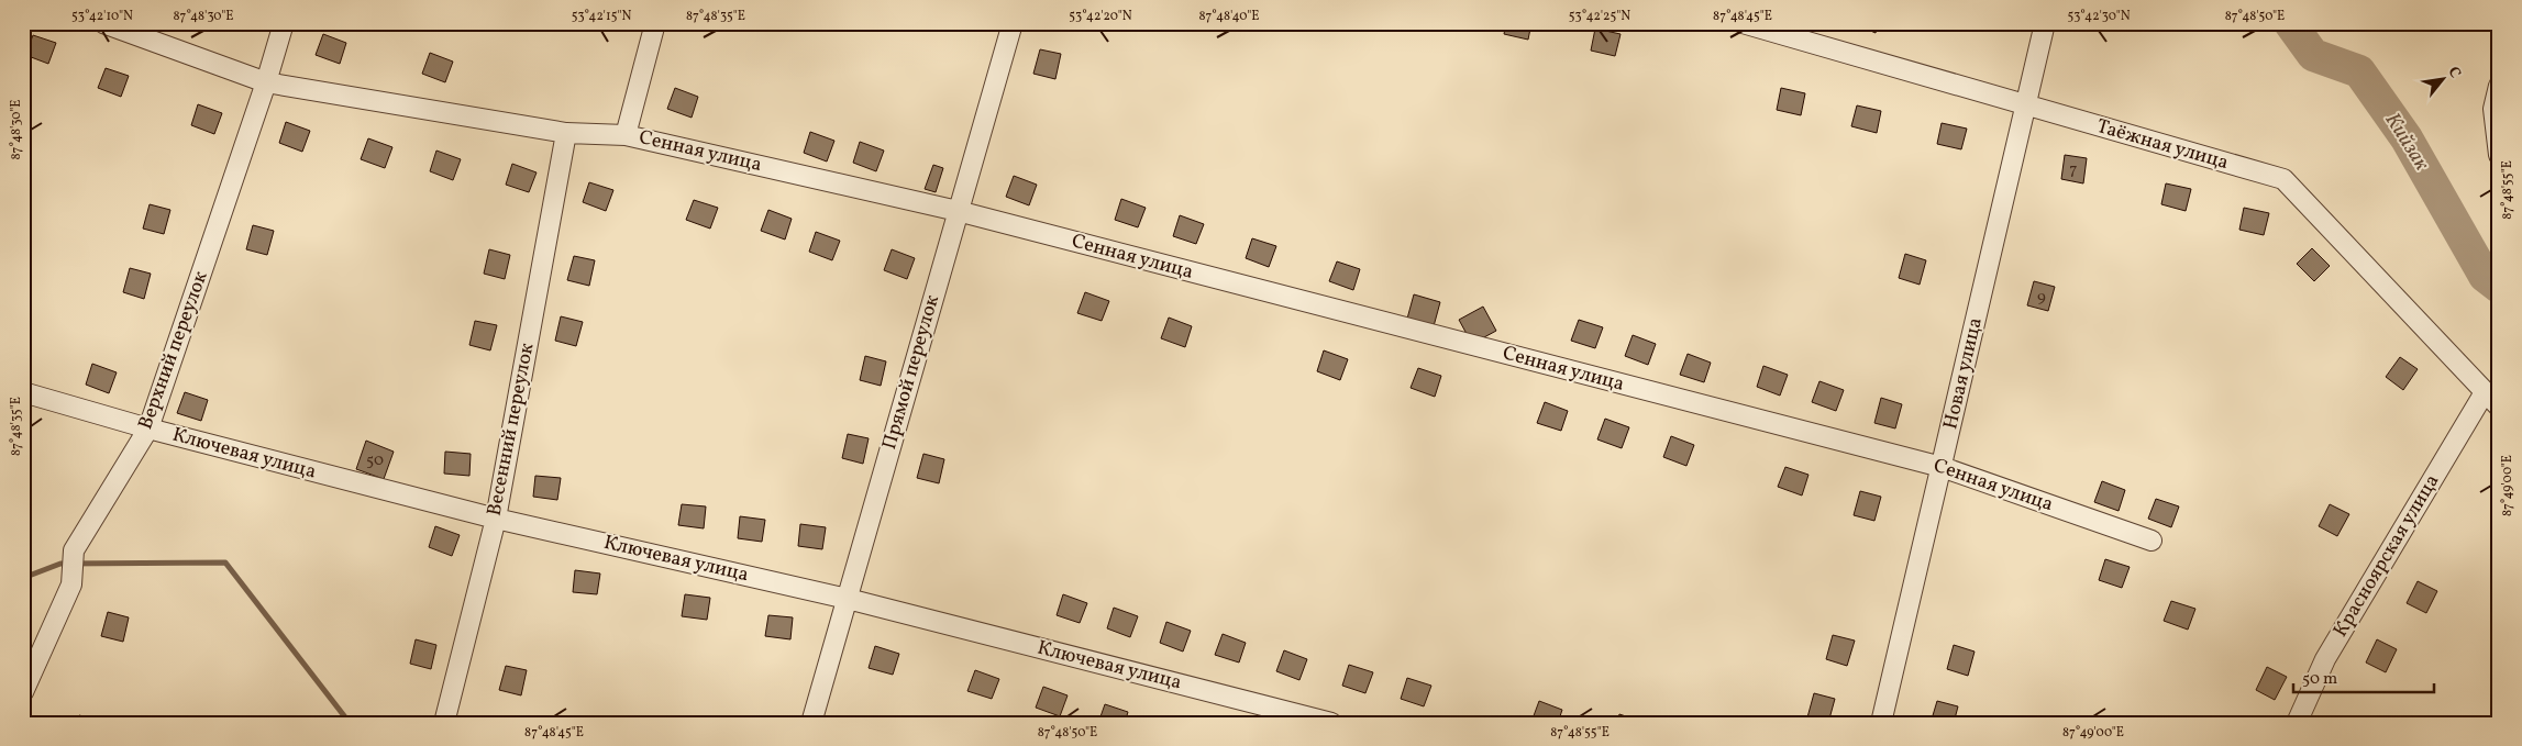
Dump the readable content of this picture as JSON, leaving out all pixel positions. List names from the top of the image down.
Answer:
{
  "streets": {
    "street": [
      "Таёжная улица",
      "Сенная улица",
      "Верхний переулок",
      "Прямой переулок",
      "Новая улица",
      "Весенний переулок",
      "Ключевая улица",
      "Красноярская улица"
    ]
  },
  "crossings": [
    ["Таёжная улица", "Новая улица"],
    ["Таёжная улица", "Красноярская улица"],
    ["Сенная улица", "Верхний переулок"],
    ["Сенная улица", "Прямой переулок"],
    ["Сенная улица", "Новая улица"],
    ["Сенная улица", "Весенний переулок"],
    ["Верхний переулок", "Ключевая улица"],
    ["Прямой переулок", "Ключевая улица"],
    ["Весенний переулок", "Ключевая улица"]
  ],
  "water": ["Кийзак"],
  "house_numbers": ["7", "9", "50"],
  "scale_bar": "50 m",
  "north": "top right",
  "coordinates": [
    "53°42'10\"N",
    "87°48'30\"E",
    "53°42'15\"N",
    "87°48'35\"E",
    "53°42'20\"N",
    "87°48'40\"E",
    "53°42'25\"N",
    "87°48'45\"E",
    "53°42'30\"N",
    "87°48'50\"E",
    "87°48'55\"E",
    "87°49'00\"E"
  ]
}
